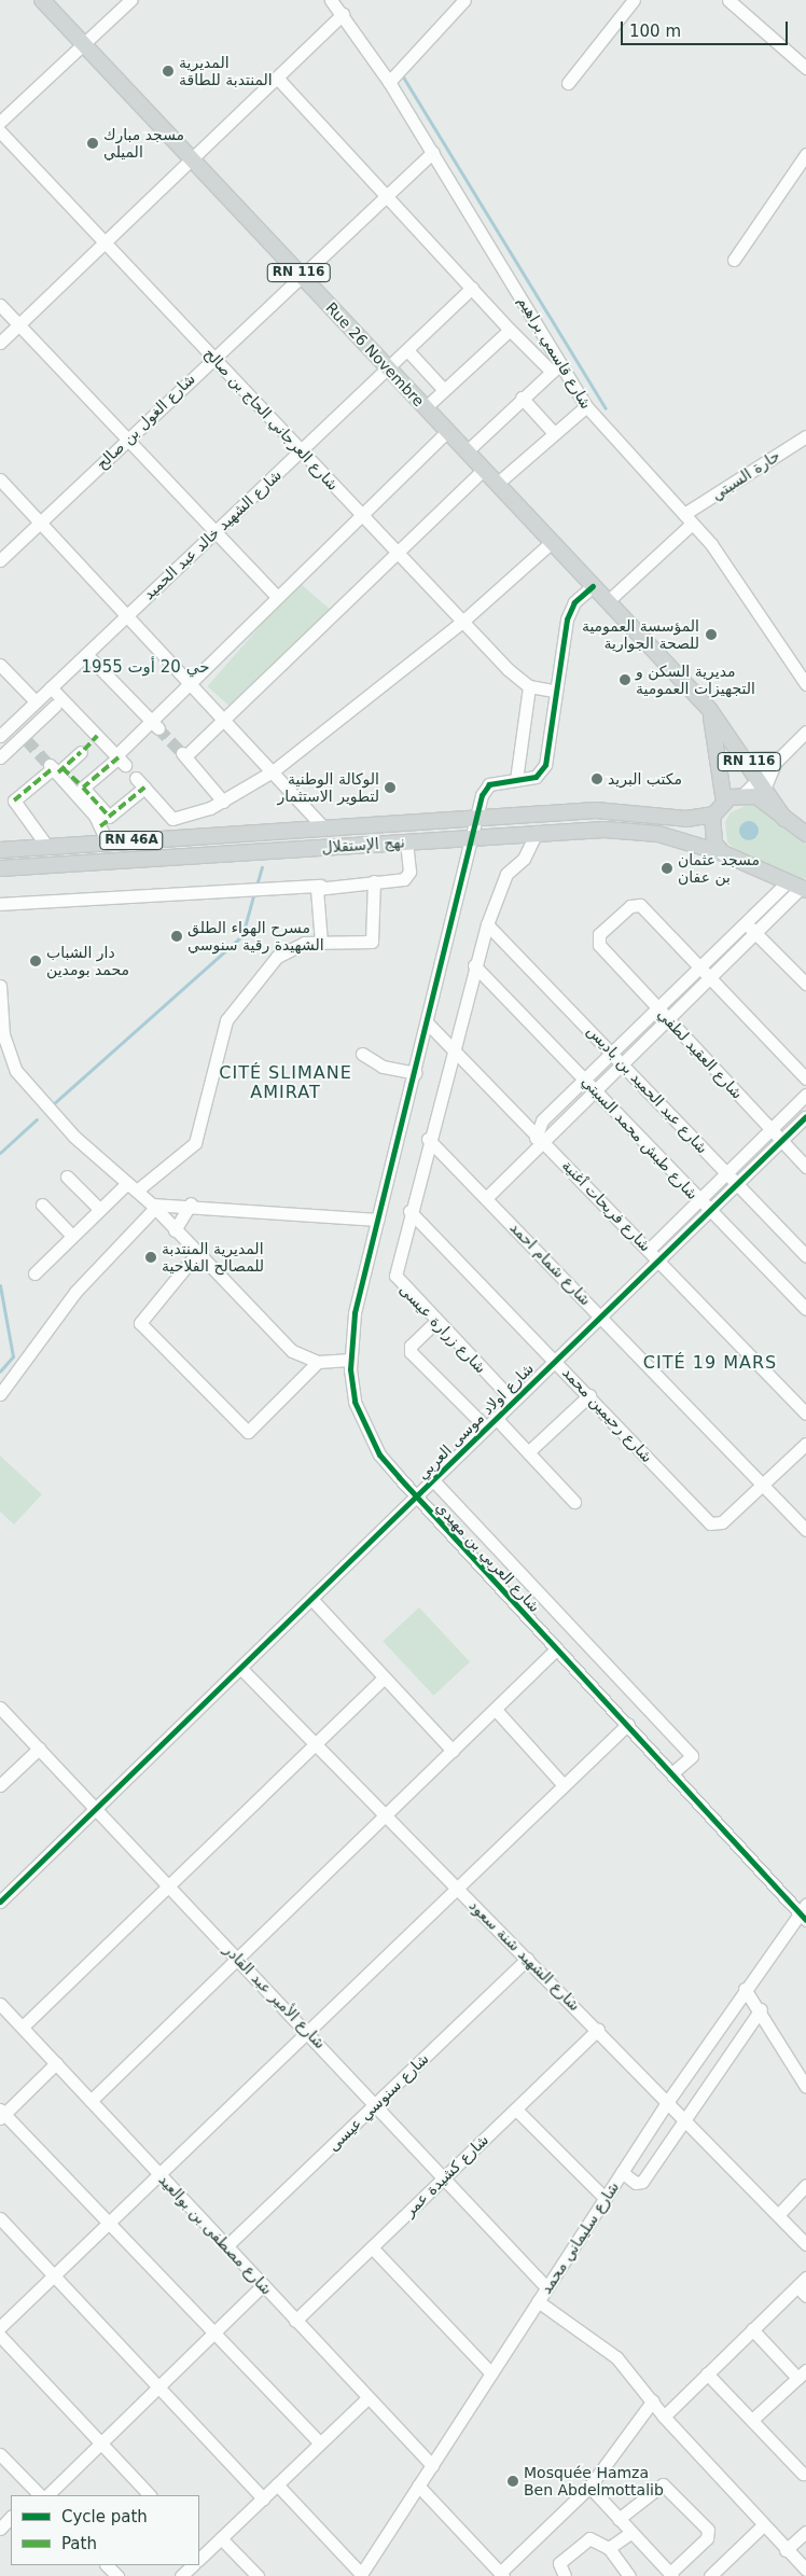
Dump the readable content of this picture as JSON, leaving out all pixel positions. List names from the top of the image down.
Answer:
{
  "streets": {
    "main road": [
      "RN 116",
      "Rue 26 Novembre",
      "RN 46A",
      "نهج الإستقلال"
    ],
    "street": [
      "شارع قاسمي براهيم",
      "شارع العرجاني الحاج بن صالح",
      "شارع الغول بن صالح",
      "حارة السبتي",
      "شارع الشهيد خالد عبد الحميد",
      "شارع العقيد لطفي",
      "شارع عبد الحميد بن باديس",
      "شارع طبش محمد السبتي",
      "شارع فريحات ٱغنية",
      "شارع شمام احمد",
      "شارع زرارة عيسى",
      "شارع رحيمين محمد",
      "شارع اولاد موسى العربي",
      "شارع العربي بن مهيدي",
      "شارع الشهيد شنة سعود",
      "شارع الأمير عبد القادر",
      "شارع سنوسي عيسى",
      "شارع كشيدة عمر",
      "شارع مصطفى بن بوالعيد",
      "شارع سليماني محمد"
    ]
  },
  "crossings": [
    ["RN 116", "Rue 26 Novembre"],
    ["شارع قاسمي براهيم", "شارع الغول بن صالح"],
    ["شارع قاسمي براهيم", "حارة السبتي"],
    ["Rue 26 Novembre", "شارع الغول بن صالح"],
    ["Rue 26 Novembre", "حارة السبتي"],
    ["Rue 26 Novembre", "شارع الشهيد خالد عبد الحميد"],
    ["شارع العرجاني الحاج بن صالح", "شارع الغول بن صالح"],
    ["شارع العرجاني الحاج بن صالح", "شارع الشهيد خالد عبد الحميد"],
    ["نهج الإستقلال", "شارع العربي بن مهيدي"],
    ["شارع العقيد لطفي", "شارع اولاد موسى العربي"],
    ["شارع عبد الحميد بن باديس", "شارع اولاد موسى العربي"],
    ["شارع طبش محمد السبتي", "شارع اولاد موسى العربي"],
    ["شارع فريحات ٱغنية", "شارع اولاد موسى العربي"],
    ["شارع فريحات ٱغنية", "شارع العربي بن مهيدي"],
    ["شارع شمام احمد", "شارع رحيمين محمد"],
    ["شارع شمام احمد", "شارع اولاد موسى العربي"],
    ["شارع زرارة عيسى", "شارع رحيمين محمد"],
    ["شارع زرارة عيسى", "شارع اولاد موسى العربي"],
    ["شارع رحيمين محمد", "شارع اولاد موسى العربي"],
    ["شارع اولاد موسى العربي", "شارع العربي بن مهيدي"],
    ["شارع اولاد موسى العربي", "شارع الشهيد شنة سعود"],
    ["شارع اولاد موسى العربي", "شارع الأمير عبد القادر"],
    ["شارع العربي بن مهيدي", "شارع سليماني محمد"],
    ["شارع الشهيد شنة سعود", "شارع سنوسي عيسى"],
    ["شارع الشهيد شنة سعود", "شارع كشيدة عمر"],
    ["شارع الشهيد شنة سعود", "شارع سليماني محمد"],
    ["شارع الأمير عبد القادر", "شارع سنوسي عيسى"],
    ["شارع الأمير عبد القادر", "شارع كشيدة عمر"],
    ["شارع الأمير عبد القادر", "شارع سليماني محمد"],
    ["شارع سنوسي عيسى", "شارع مصطفى بن بوالعيد"],
    ["شارع كشيدة عمر", "شارع مصطفى بن بوالعيد"],
    ["شارع مصطفى بن بوالعيد", "شارع سليماني محمد"]
  ],
  "districts": ["حي 20 أوت 1955", "CITÉ SLIMANE AMIRAT", "CITÉ 19 MARS"],
  "places": [
    "المديرية المنتدبة للطاقة",
    "مسجد مبارك الميلي",
    "المؤسسة العمومية للصحة الجوارية",
    "مديرية السكن و التجهيزات العمومية",
    "مكتب البريد",
    "الوكالة الوطنية لتطوير الاستثمار",
    "مسجد عثمان بن عفان",
    "مسرح الهواء الطلق الشهيدة رقية سنوسي",
    "دار الشباب محمد بومدين",
    "المديرية المنتدبة للمصالح الفلاحية",
    "Mosquée Hamza Ben Abdelmottalib"
  ],
  "legend": ["Cycle path", "Path"],
  "scale_bar": "100 m"
}
